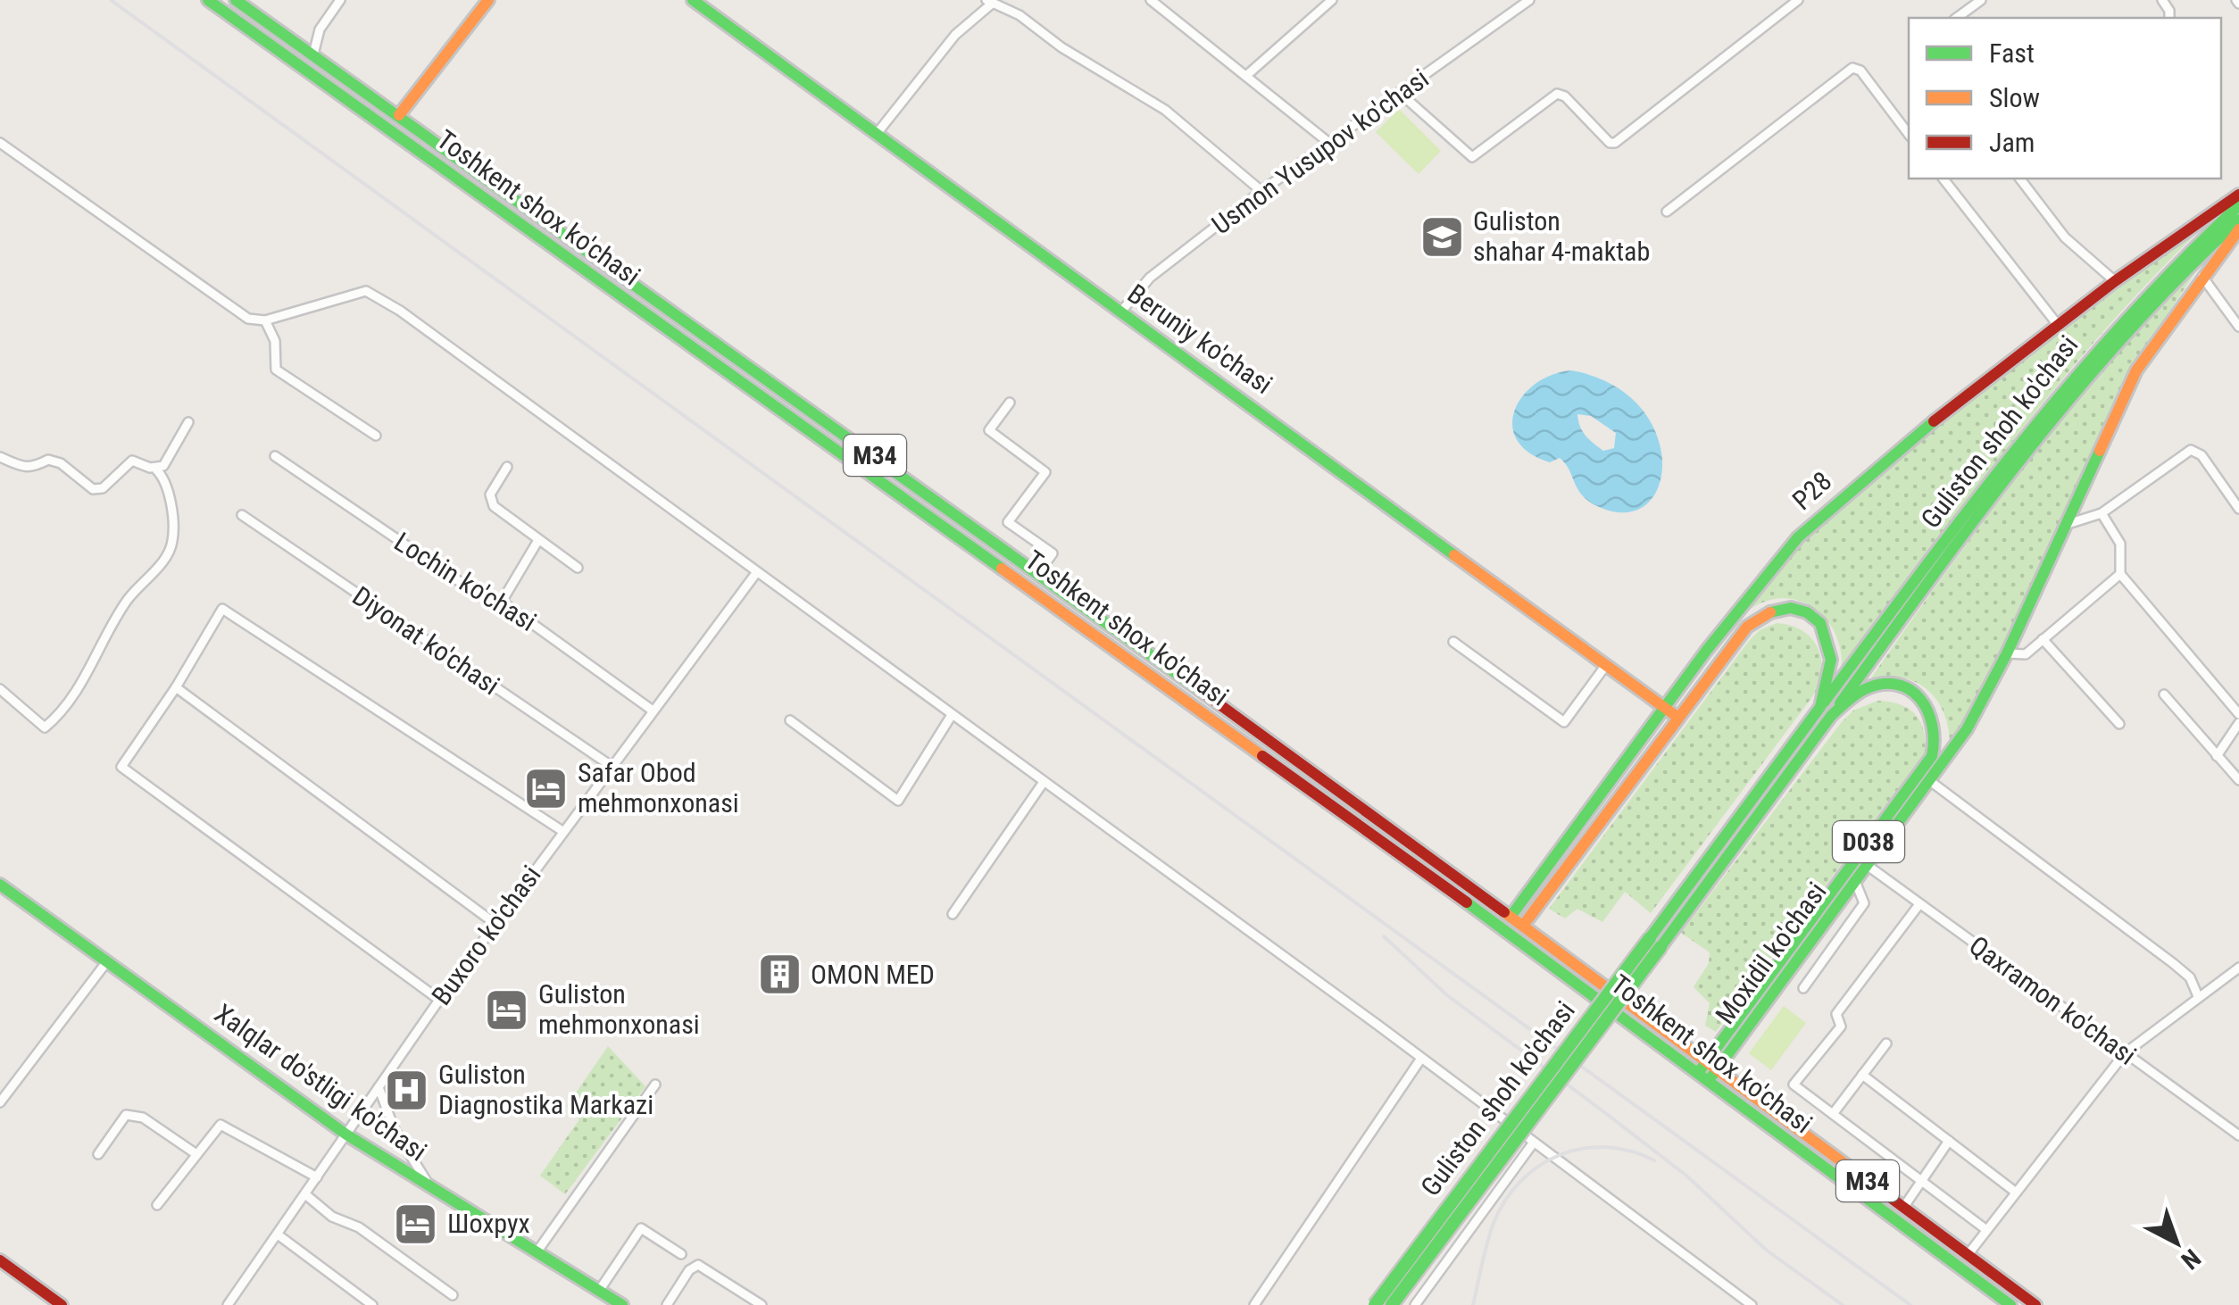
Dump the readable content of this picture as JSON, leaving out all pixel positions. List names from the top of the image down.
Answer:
{
  "streets": {
    "main road": [
      "Toshkent shox ko'chasi",
      "Beruniy ko'chasi",
      "Guliston shoh ko'chasi",
      "M34",
      "Р28",
      "D038",
      "Moxidil ko'chasi",
      "Xalqlar do'stligi ko'chasi"
    ],
    "street": [
      "Usmon Yusupov ko'chasi",
      "Lochin ko'chasi",
      "Diyonat ko'chasi",
      "Buxoro ko'chasi",
      "Qaxramon ko'chasi"
    ]
  },
  "crossings": [
    ["Usmon Yusupov ko'chasi", "Beruniy ko'chasi"],
    ["Toshkent shox ko'chasi", "Guliston shoh ko'chasi"],
    ["Toshkent shox ko'chasi", "Р28"],
    ["Toshkent shox ko'chasi", "Moxidil ko'chasi"],
    ["Beruniy ko'chasi", "Guliston shoh ko'chasi"],
    ["Beruniy ko'chasi", "Р28"],
    ["Guliston shoh ko'chasi", "Moxidil ko'chasi"],
    ["Lochin ko'chasi", "Buxoro ko'chasi"],
    ["Diyonat ko'chasi", "Buxoro ko'chasi"],
    ["D038", "Moxidil ko'chasi"],
    ["Buxoro ko'chasi", "Xalqlar do'stligi ko'chasi"],
    ["Moxidil ko'chasi", "Qaxramon ko'chasi"]
  ],
  "places": {
    "school or university": ["Guliston shahar 4-maktab"],
    "hotel": ["Safar Obod mehmonxonasi", "Guliston mehmonxonasi", "Шохрух"],
    "building": ["OMON MED"],
    "hospital": ["Guliston Diagnostika Markazi"]
  },
  "legend": ["Fast", "Slow", "Jam"],
  "north": "bottom right"
}
